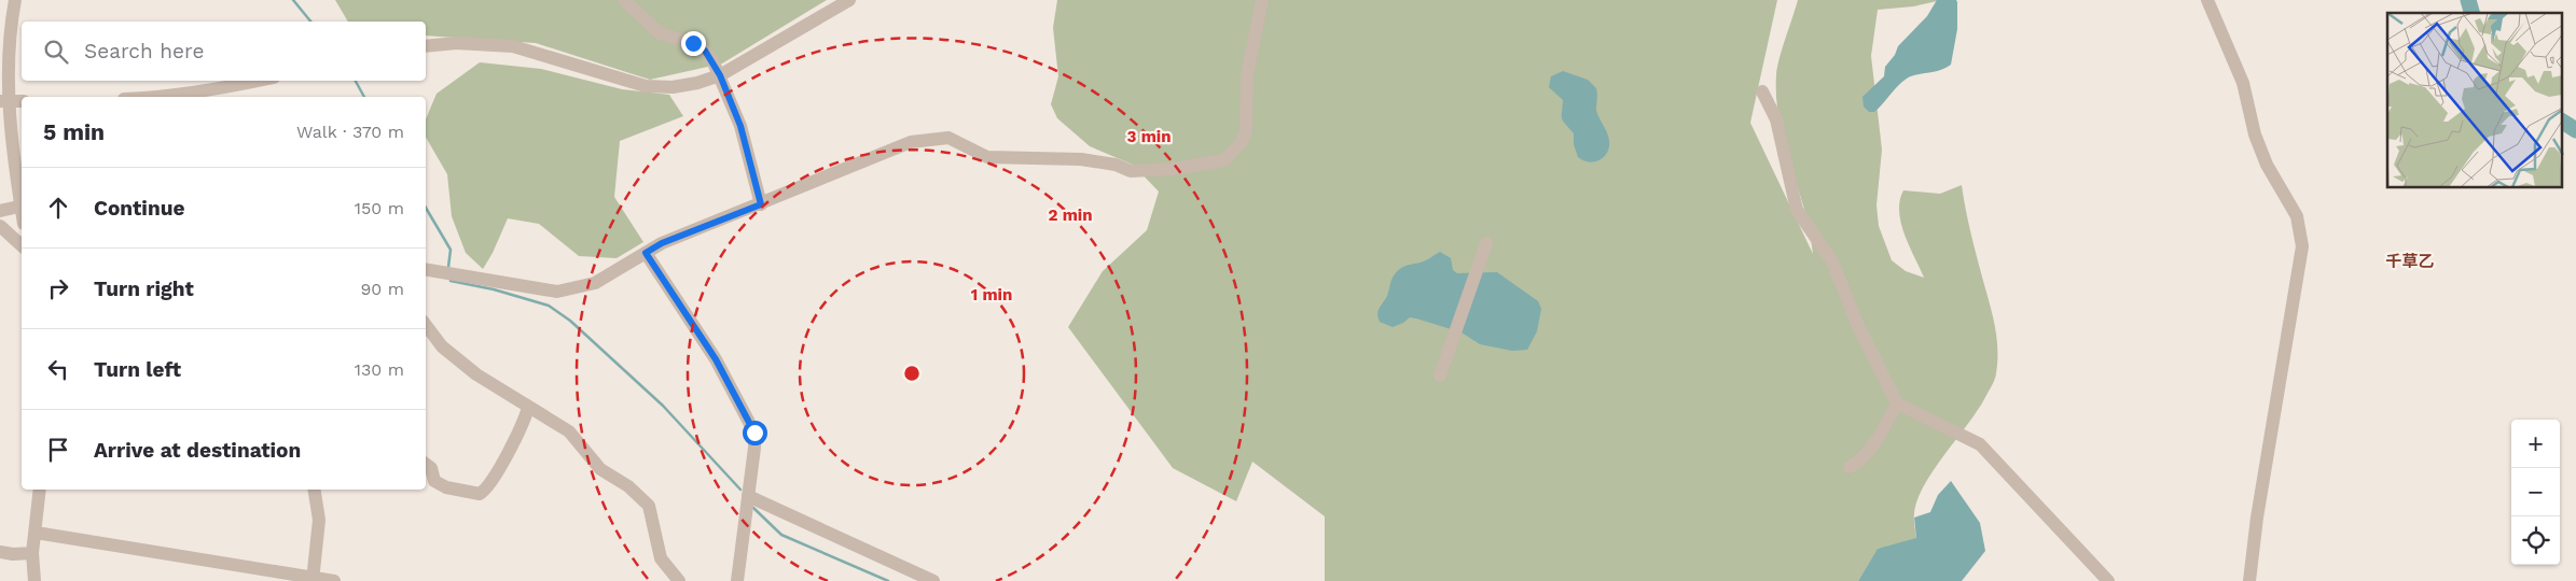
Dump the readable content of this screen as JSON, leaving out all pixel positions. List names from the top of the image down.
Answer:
{
  "districts": ["千草乙"],
  "page": {
    "search": "Search here",
    "heading": ["5 min", "Walk · 370 m"],
    "list": [
      ["Continue", "150 m"],
      ["Turn right", "90 m"],
      ["Turn left", "130 m"],
      "Arrive at destination"
    ],
    "map_buttons": ["+", "−"]
  },
  "rings": ["3 min", "2 min", "1 min"]
}
